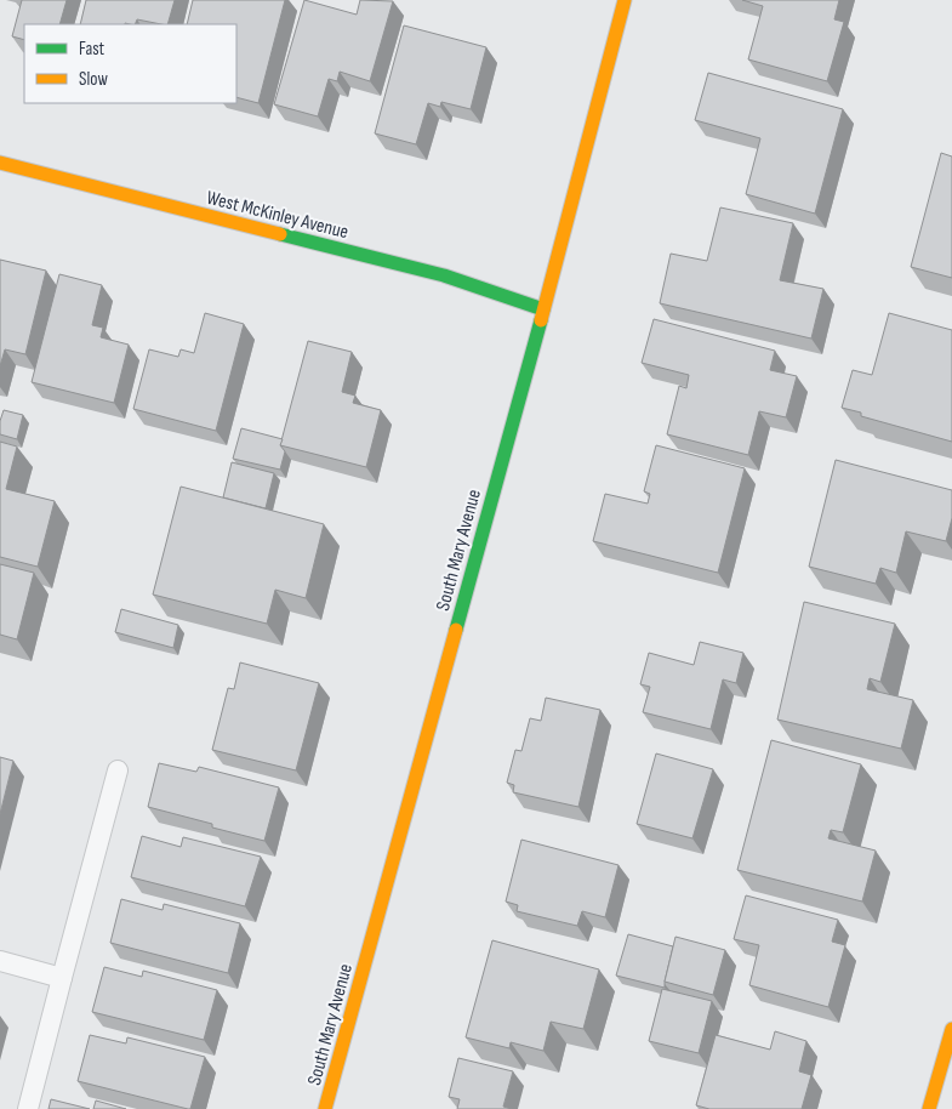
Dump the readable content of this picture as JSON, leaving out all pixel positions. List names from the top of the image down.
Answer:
{
  "streets": {
    "main road": ["West McKinley Avenue", "South Mary Avenue"]
  },
  "crossings": [
    ["West McKinley Avenue", "South Mary Avenue"]
  ],
  "legend": ["Fast", "Slow"]
}
